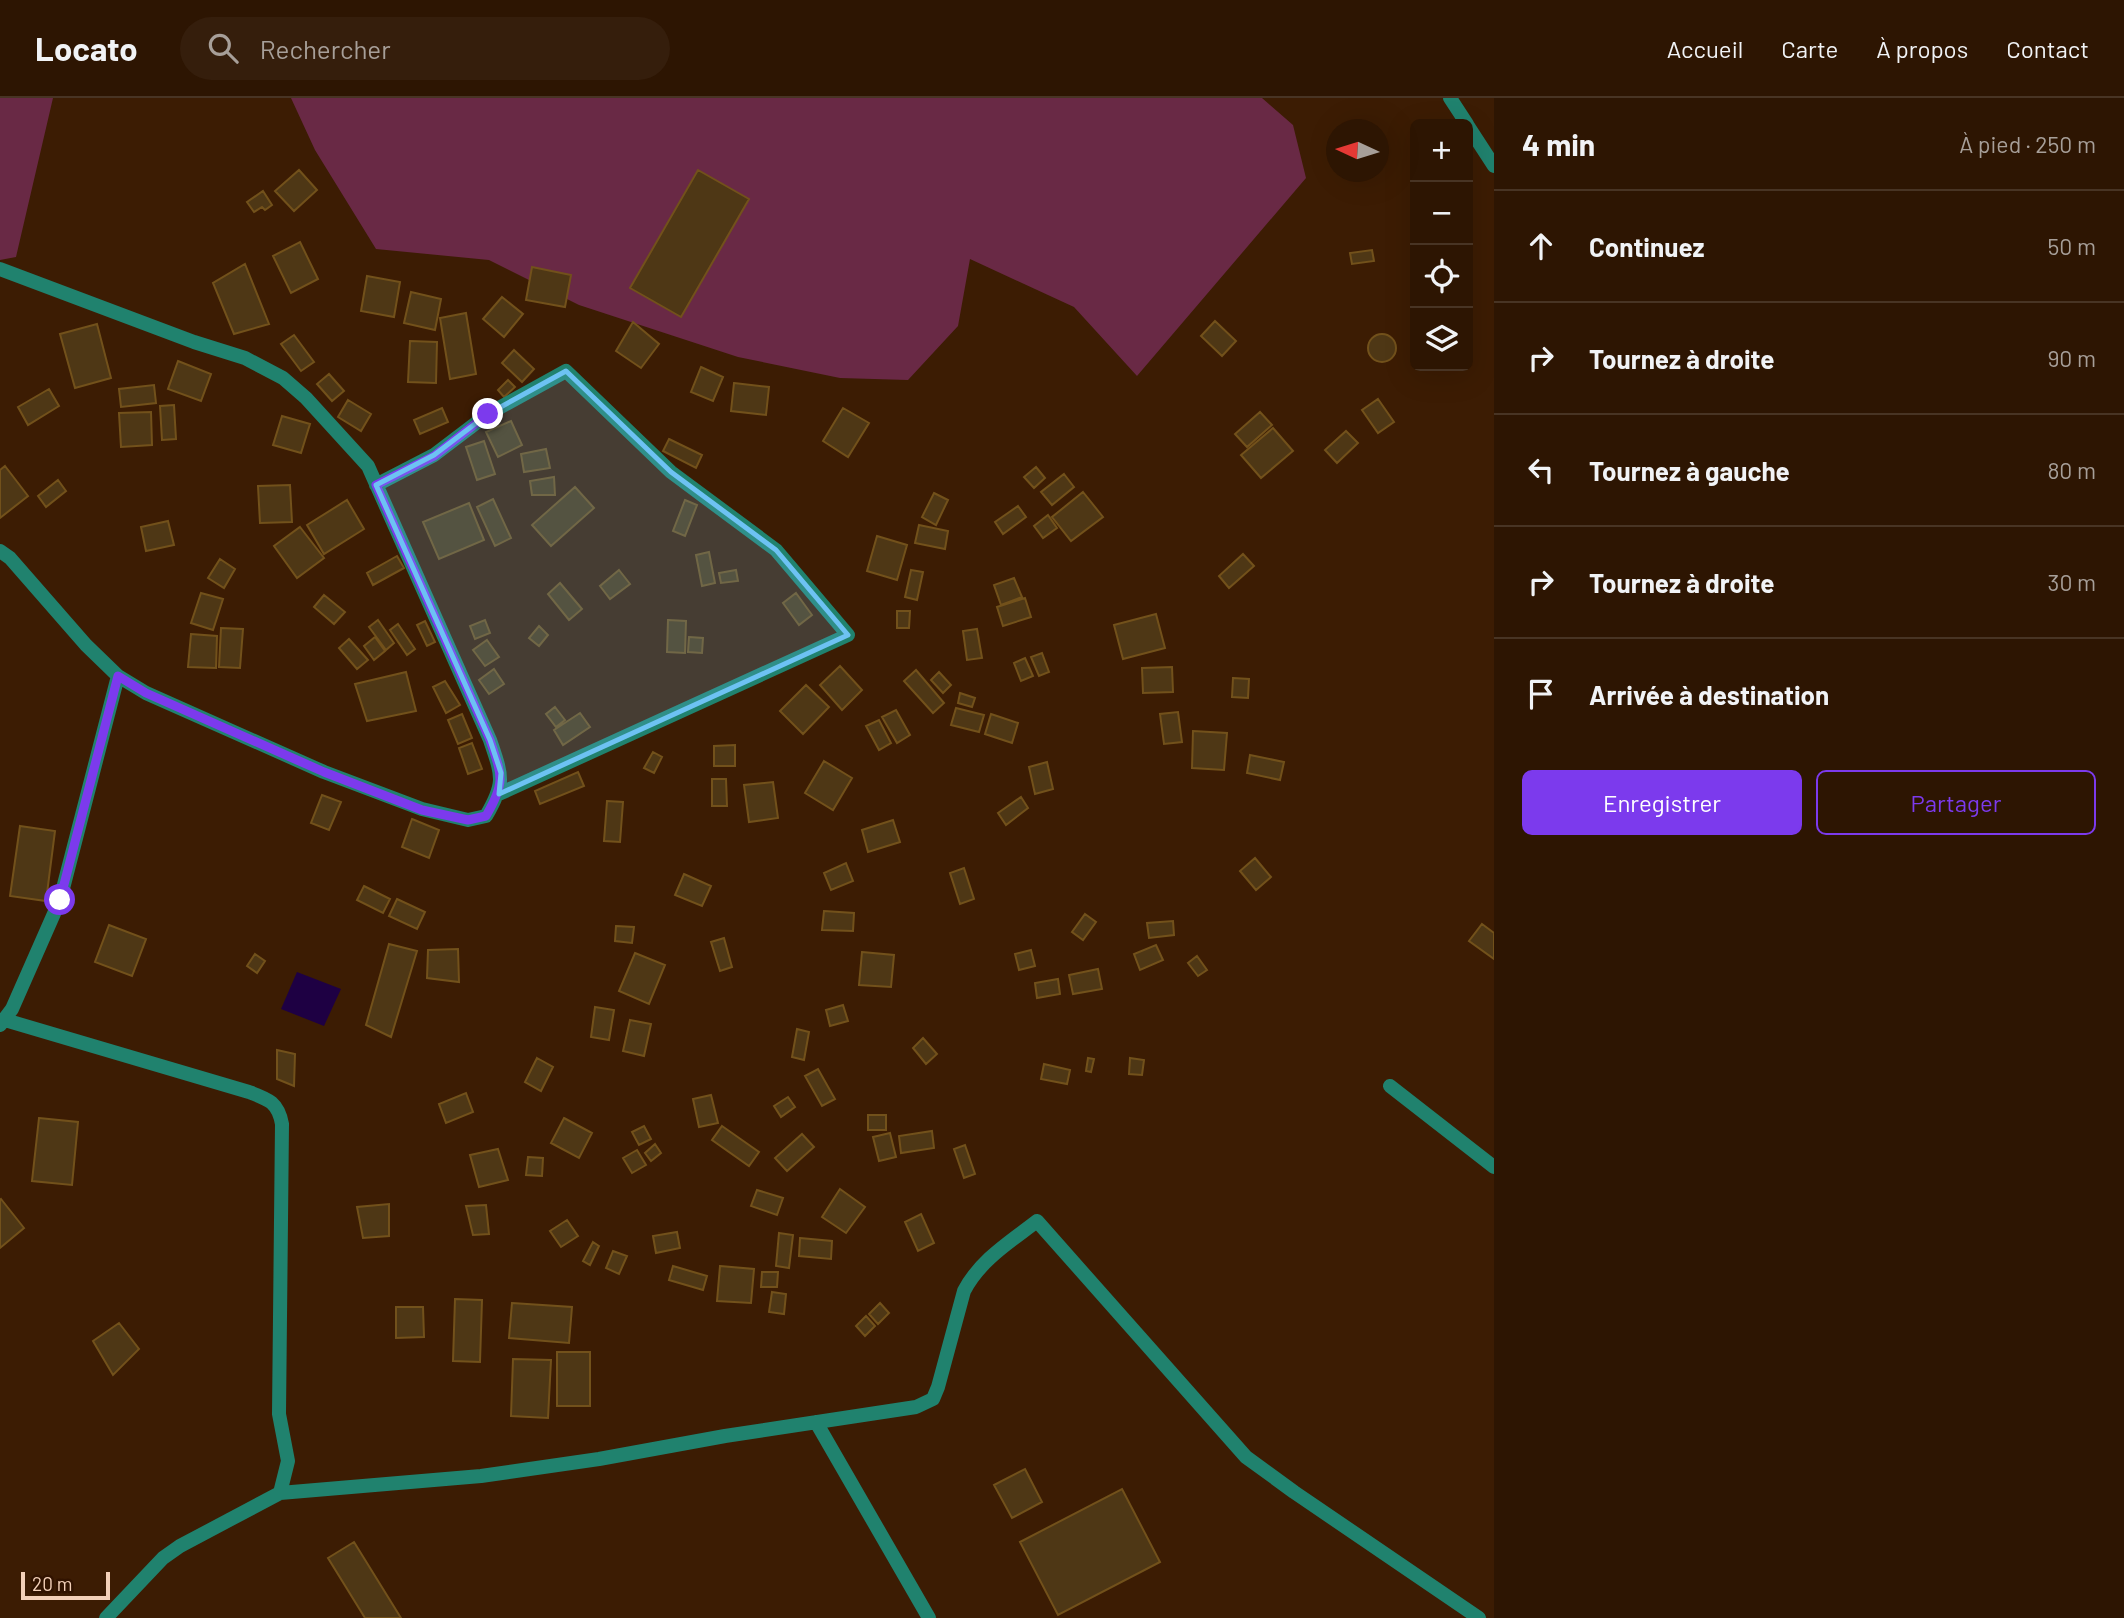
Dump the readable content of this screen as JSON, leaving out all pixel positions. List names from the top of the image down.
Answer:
{
  "scale_bar": "20 m",
  "north": "left",
  "page": {
    "header": "Locato",
    "search": "Rechercher",
    "nav": [
      "Accueil",
      "Carte",
      "À propos",
      "Contact"
    ],
    "heading": ["4 min", "À pied · 250 m"],
    "map_buttons": ["+", "−"],
    "list": [
      ["Continuez", "50 m"],
      ["Tournez à droite", "90 m"],
      ["Tournez à gauche", "80 m"],
      ["Tournez à droite", "30 m"],
      "Arrivée à destination"
    ],
    "buttons": ["Enregistrer", "Partager"],
    "scale": "20 m"
  }
}
